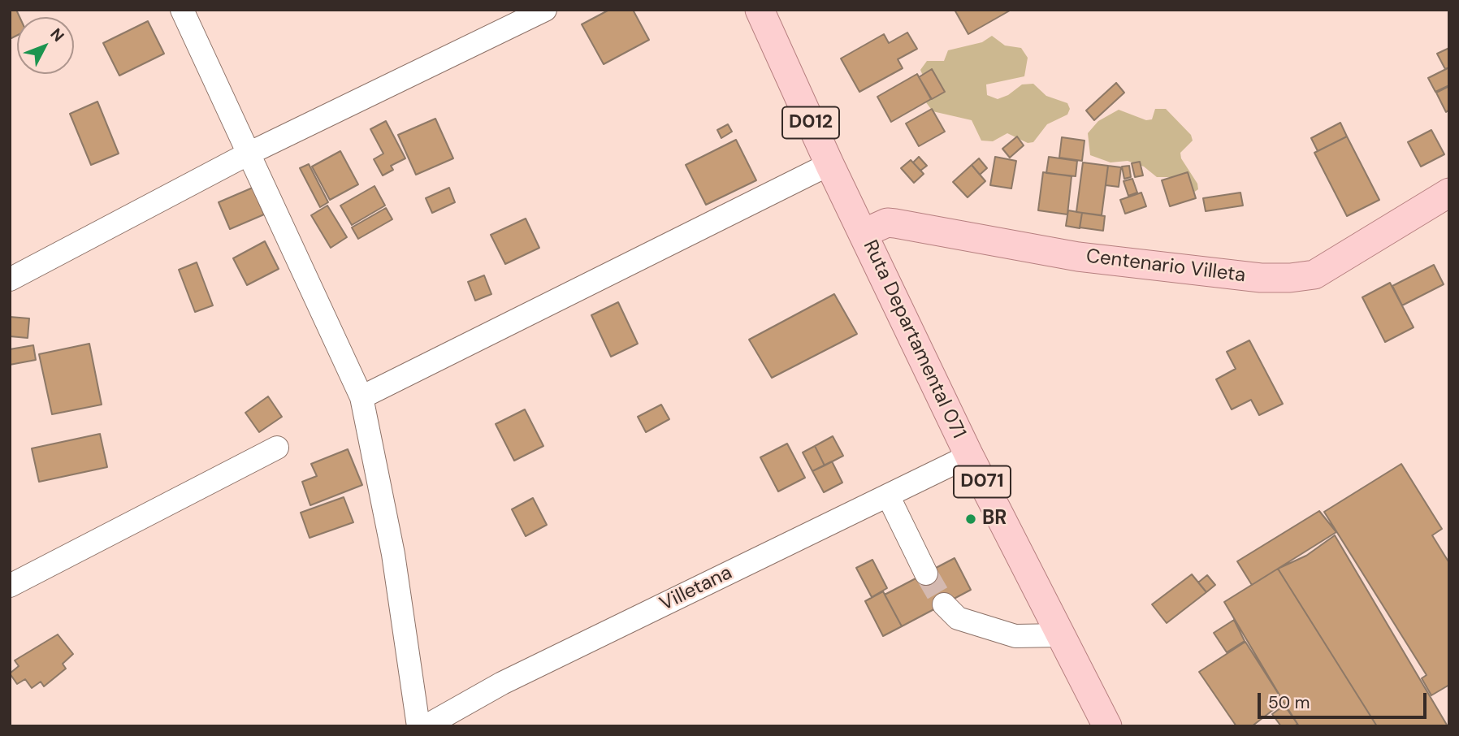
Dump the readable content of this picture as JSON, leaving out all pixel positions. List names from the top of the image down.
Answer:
{
  "streets": {
    "main road": [
      "D012",
      "Centenario Villeta",
      "Ruta Departamental 071",
      "D071"
    ],
    "street": ["Villetana"]
  },
  "crossings": [
    ["Centenario Villeta", "Ruta Departamental 071"],
    ["Ruta Departamental 071", "Villetana"]
  ],
  "places": ["BR"],
  "scale_bar": "50 m",
  "north": "top right"
}
